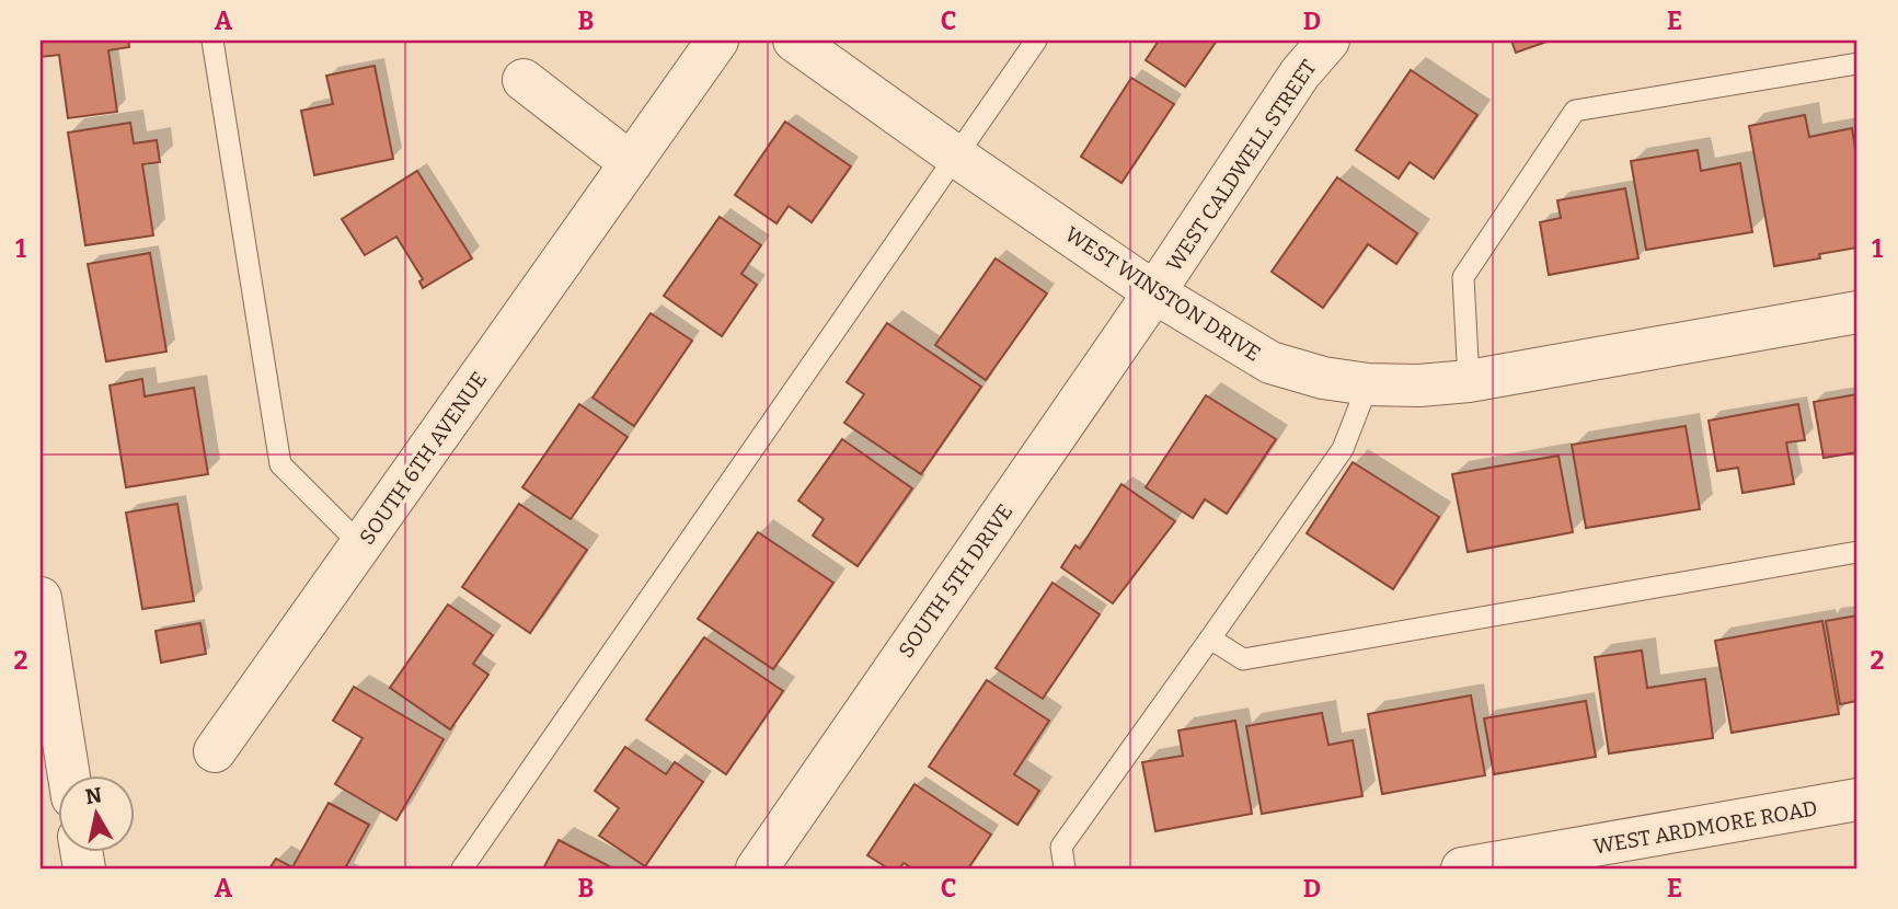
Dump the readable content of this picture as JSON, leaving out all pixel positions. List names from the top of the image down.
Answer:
{
  "streets": {
    "street": [
      "WEST CALDWELL STREET",
      "WEST WINSTON DRIVE",
      "SOUTH 6TH AVENUE",
      "SOUTH 5TH DRIVE",
      "WEST ARDMORE ROAD"
    ]
  },
  "crossings": [
    ["WEST CALDWELL STREET", "WEST WINSTON DRIVE"],
    ["WEST CALDWELL STREET", "SOUTH 5TH DRIVE"],
    ["WEST WINSTON DRIVE", "SOUTH 5TH DRIVE"]
  ],
  "north": "top",
  "grid": {
    "columns": [
      "A",
      "B",
      "C",
      "D",
      "E"
    ],
    "rows": ["1", "2"]
  }
}
